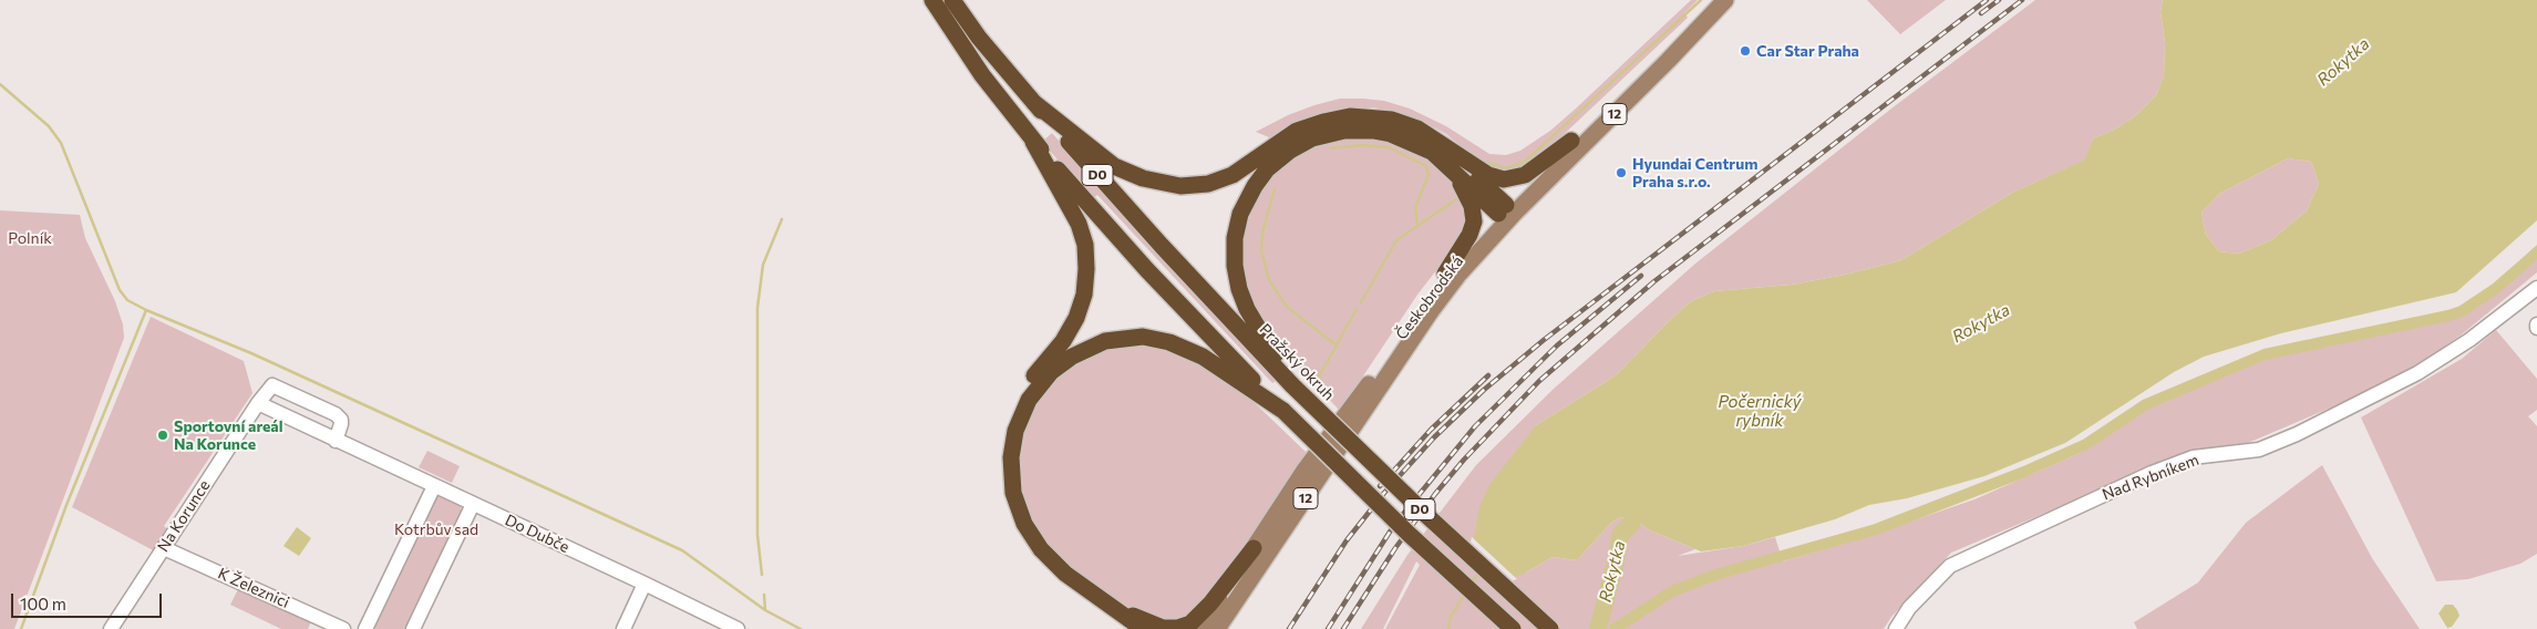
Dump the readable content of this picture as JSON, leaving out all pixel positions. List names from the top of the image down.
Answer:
{
  "streets": {
    "highway": ["D0", "Pražský okruh"],
    "main road": ["12", "Českobrodská"],
    "street": [
      "Nad Rybníkem",
      "Na Korunce",
      "Do Dubče",
      "K Železnici"
    ]
  },
  "crossings": [
    ["Na Korunce", "Do Dubče"],
    ["Na Korunce", "K Železnici"]
  ],
  "water": ["Rokytka", "Počernický rybník"],
  "parks": ["Polník", "Kotrbův sad"],
  "places": ["Car Star Praha", "Hyundai Centrum Praha s.r.o.", "Sportovní areál Na Korunce"],
  "scale_bar": "100 m"
}
